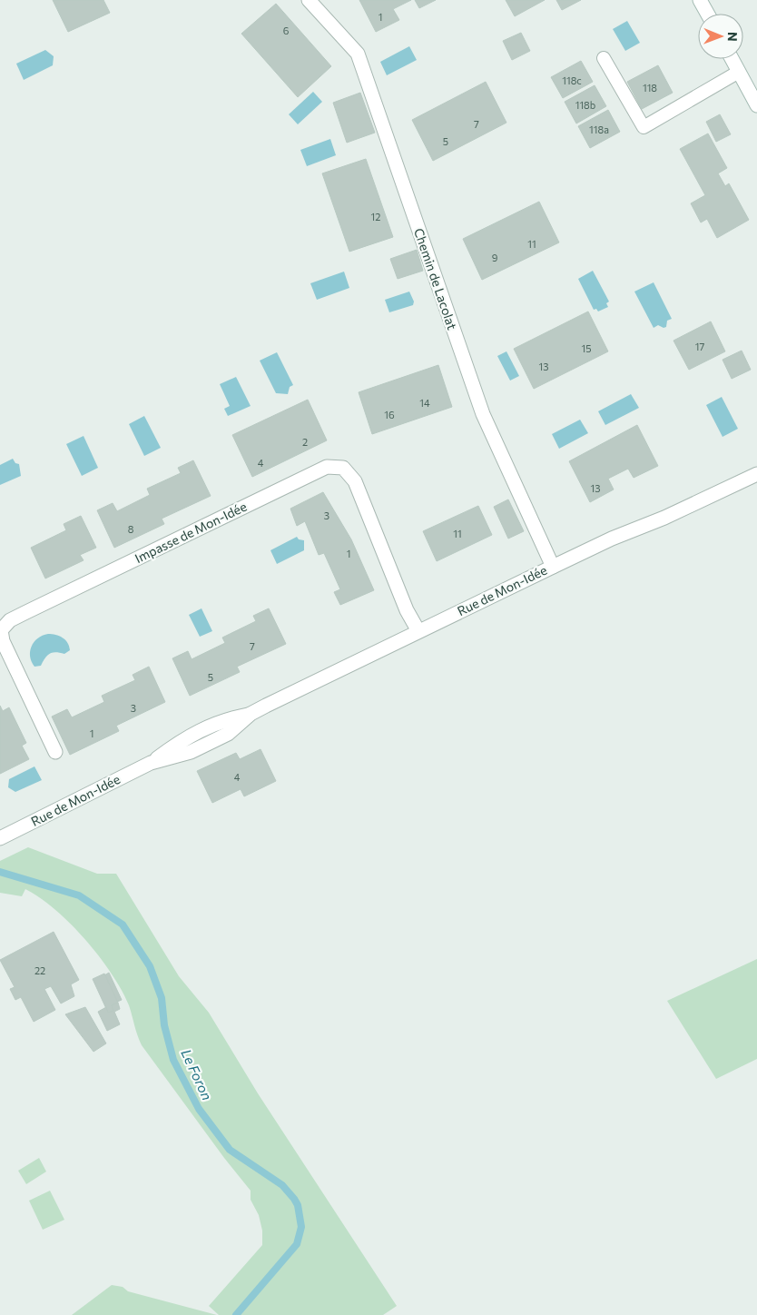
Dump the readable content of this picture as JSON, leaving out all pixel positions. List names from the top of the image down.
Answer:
{
  "streets": {
    "street": ["Chemin de Lacolat", "Impasse de Mon-Idée", "Rue de Mon-Idée"]
  },
  "crossings": [
    ["Chemin de Lacolat", "Rue de Mon-Idée"],
    ["Impasse de Mon-Idée", "Rue de Mon-Idée"]
  ],
  "water": ["Le Foron"],
  "house_numbers": [
    "1",
    "6",
    "118c",
    "118",
    "118b",
    "7",
    "118a",
    "5",
    "12",
    "11",
    "9",
    "17",
    "15",
    "13",
    "14",
    "16",
    "2",
    "4",
    "13",
    "3",
    "8",
    "11",
    "1",
    "7",
    "5",
    "3",
    "1",
    "4",
    "22"
  ],
  "north": "right"
}
